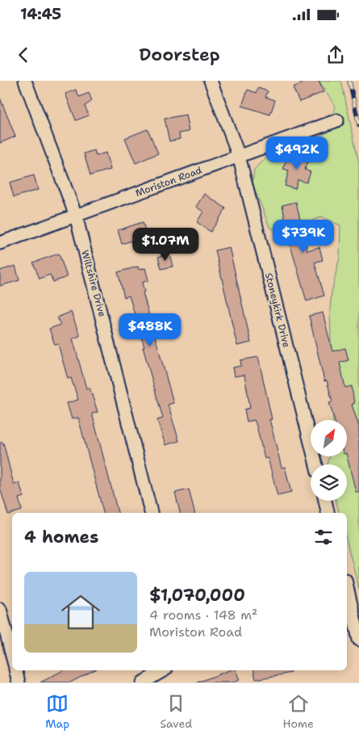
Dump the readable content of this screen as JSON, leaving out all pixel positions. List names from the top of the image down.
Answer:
{
  "streets": {
    "street": ["Moriston Road", "Wiltshire Drive", "Stoneykirk Drive"]
  },
  "crossings": [
    ["Moriston Road", "Wiltshire Drive"],
    ["Moriston Road", "Stoneykirk Drive"]
  ],
  "north": "top right",
  "page": {
    "status": "14:45",
    "header": "Doorstep",
    "price": [
      "$492K",
      "$739K",
      "$1.07M",
      "$488K"
    ],
    "heading": "4 homes",
    "list": [
      {
        "name": "$1,070,000",
        "note": "4 rooms · 148 m² · Moriston Road"
      }
    ],
    "tabs": ["Map", "Saved", "Home"]
  }
}
